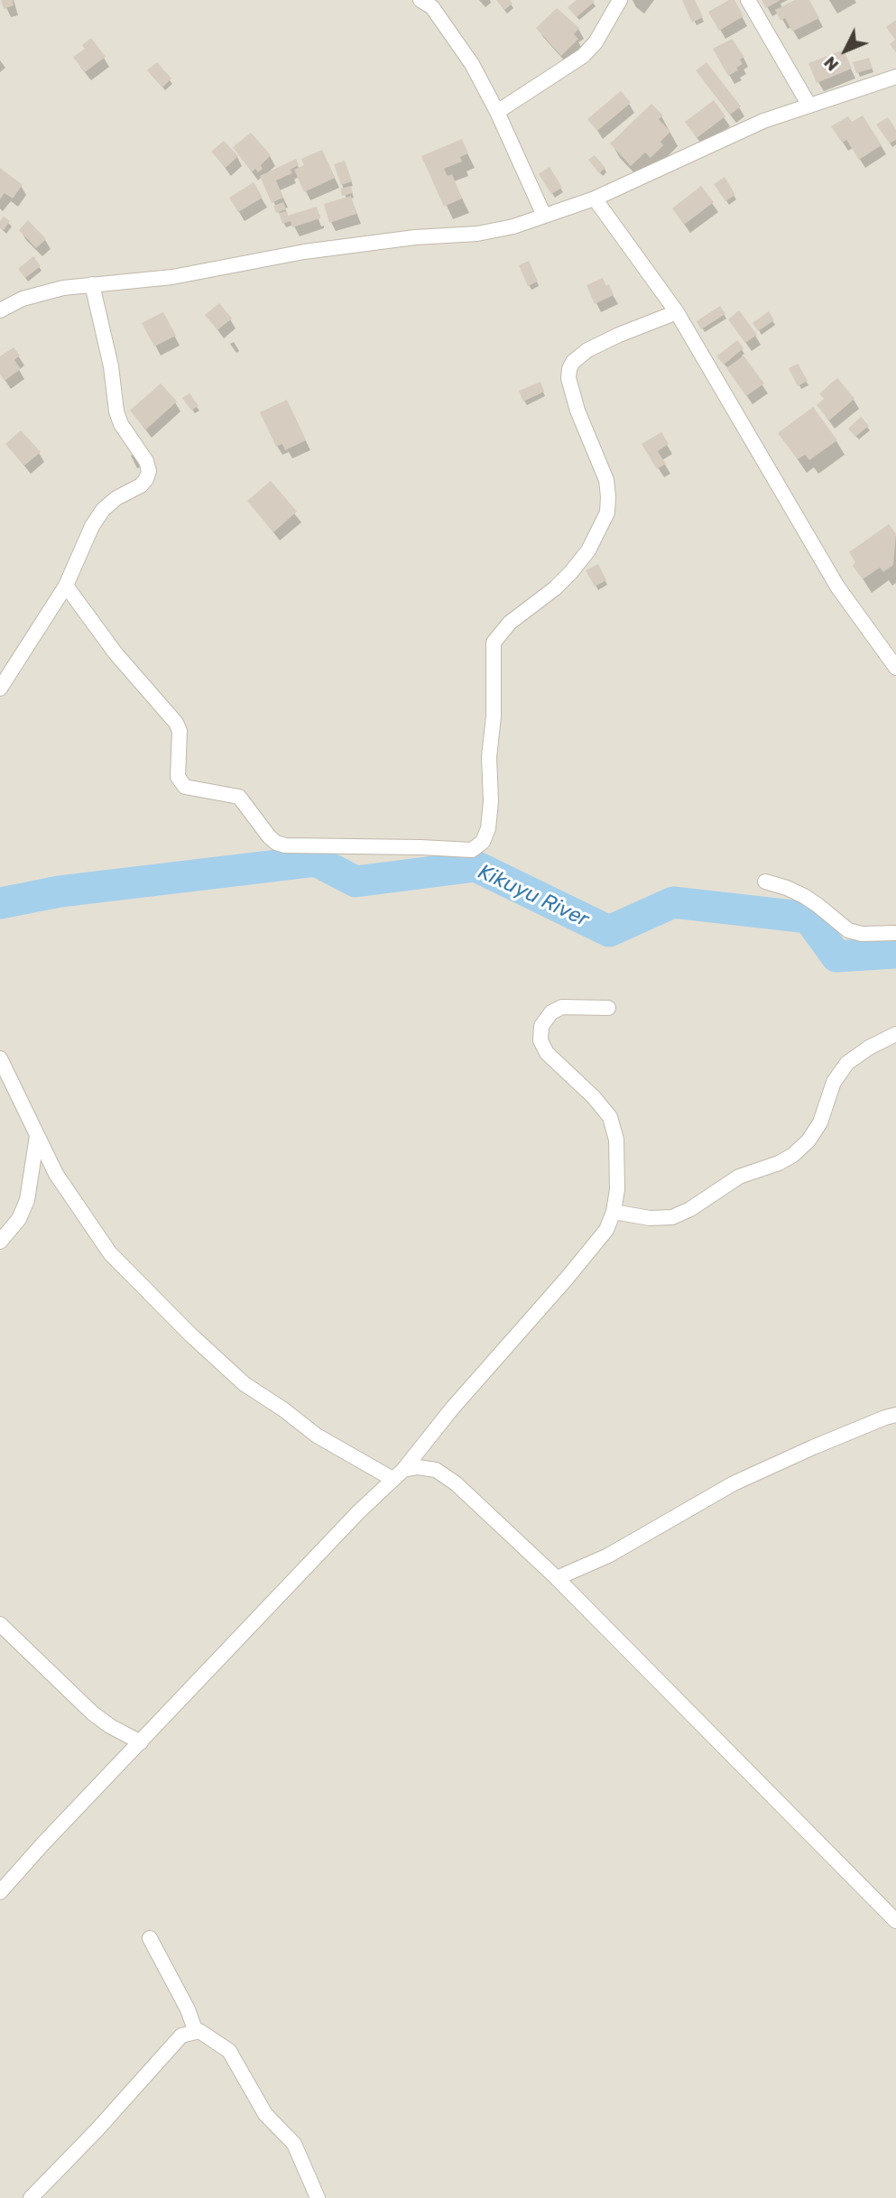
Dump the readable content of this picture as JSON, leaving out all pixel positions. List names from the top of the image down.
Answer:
{
  "water": ["Kikuyu River"],
  "north": "bottom left"
}
